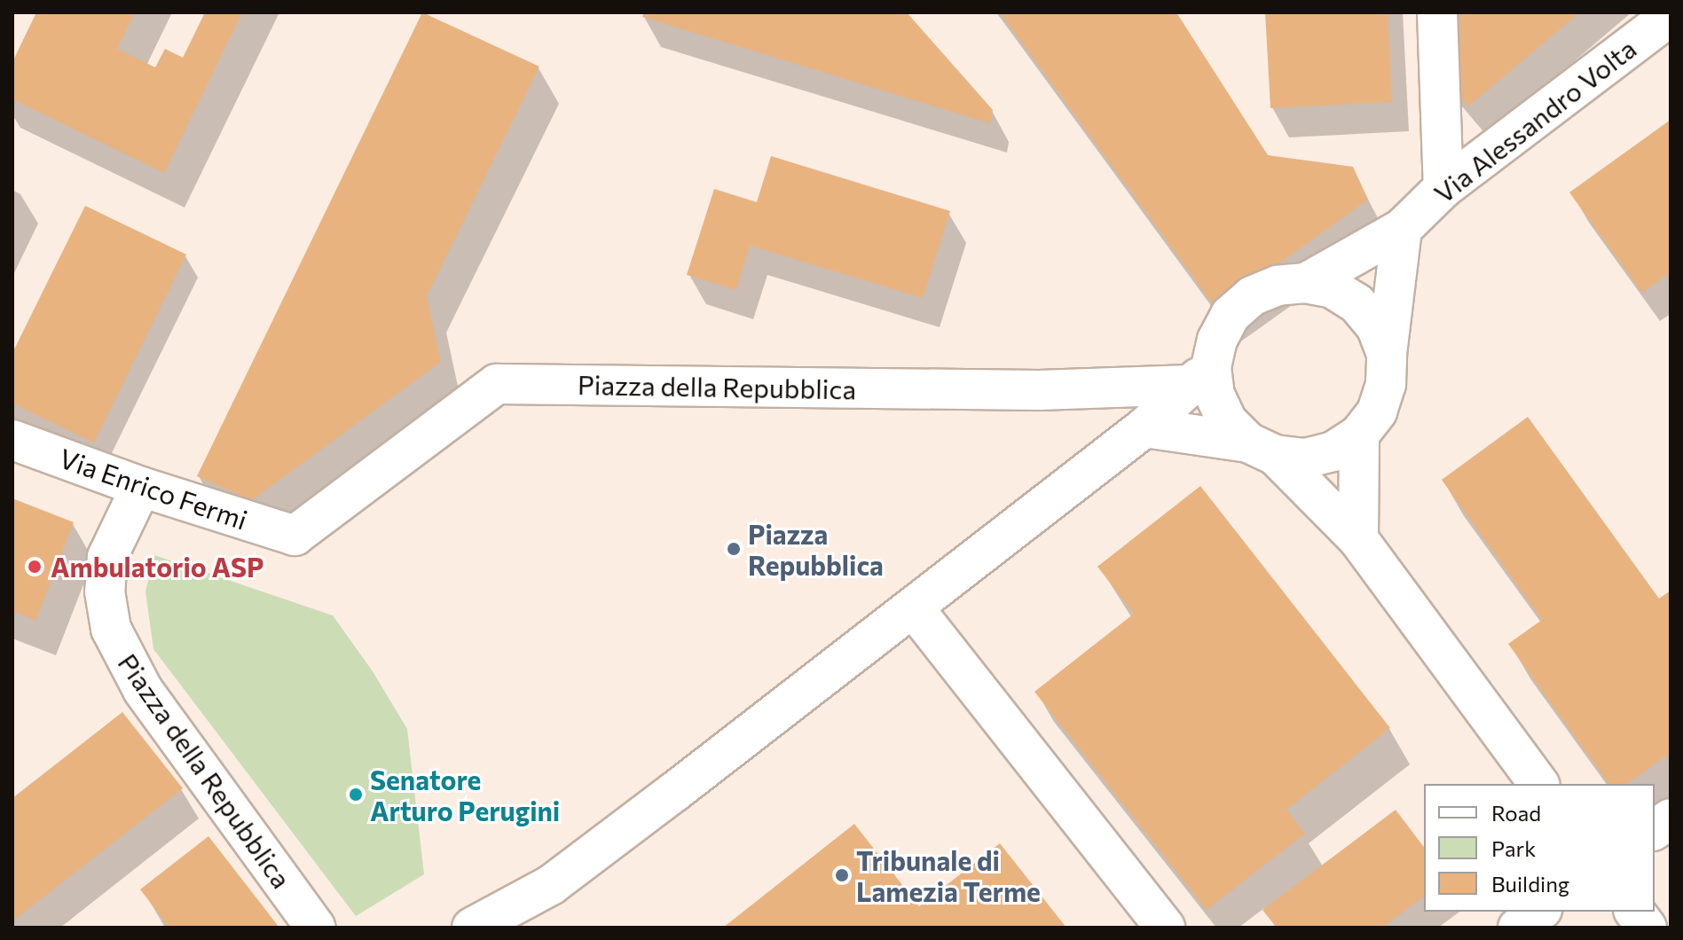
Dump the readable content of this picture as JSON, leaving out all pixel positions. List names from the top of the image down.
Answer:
{
  "streets": {
    "street": ["Via Alessandro Volta", "Piazza della Repubblica", "Via Enrico Fermi"]
  },
  "crossings": [
    ["Via Alessandro Volta", "Piazza della Repubblica"],
    ["Piazza della Repubblica", "Via Enrico Fermi"]
  ],
  "places": [
    "Piazza Repubblica",
    "Ambulatorio ASP",
    "Senatore Arturo Perugini",
    "Tribunale di Lamezia Terme"
  ],
  "legend": ["Road", "Park", "Building"]
}
